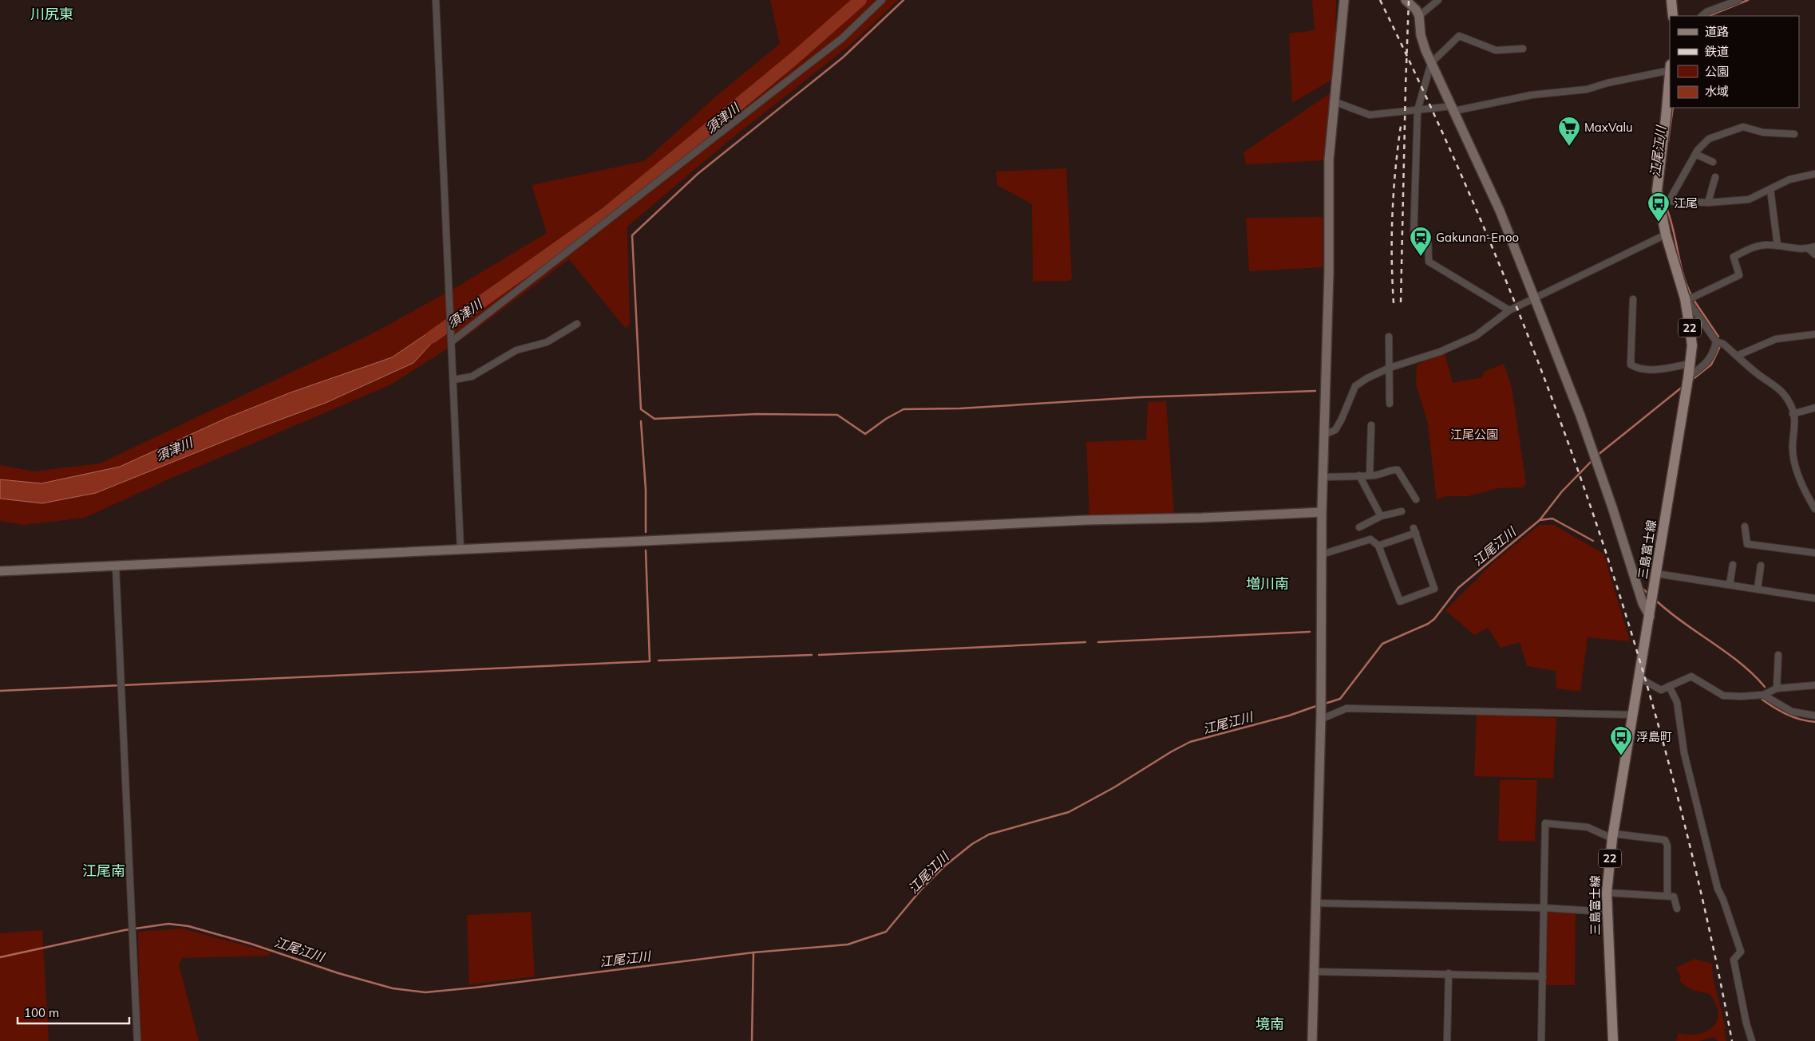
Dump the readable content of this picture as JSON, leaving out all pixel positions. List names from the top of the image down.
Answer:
{
  "streets": {
    "main road": ["22", "三島富士線"]
  },
  "districts": [
    "川尻東",
    "増川南",
    "江尾南",
    "境南"
  ],
  "water": ["須津川", "江尾江川"],
  "parks": ["江尾公園"],
  "places": {
    "supermarket": ["MaxValu"],
    "bus stop": ["江尾", "浮島町"],
    "station": ["Gakunan-Enoo"]
  },
  "legend": [
    "道路",
    "鉄道",
    "公園",
    "水域"
  ],
  "scale_bar": "100 m"
}
